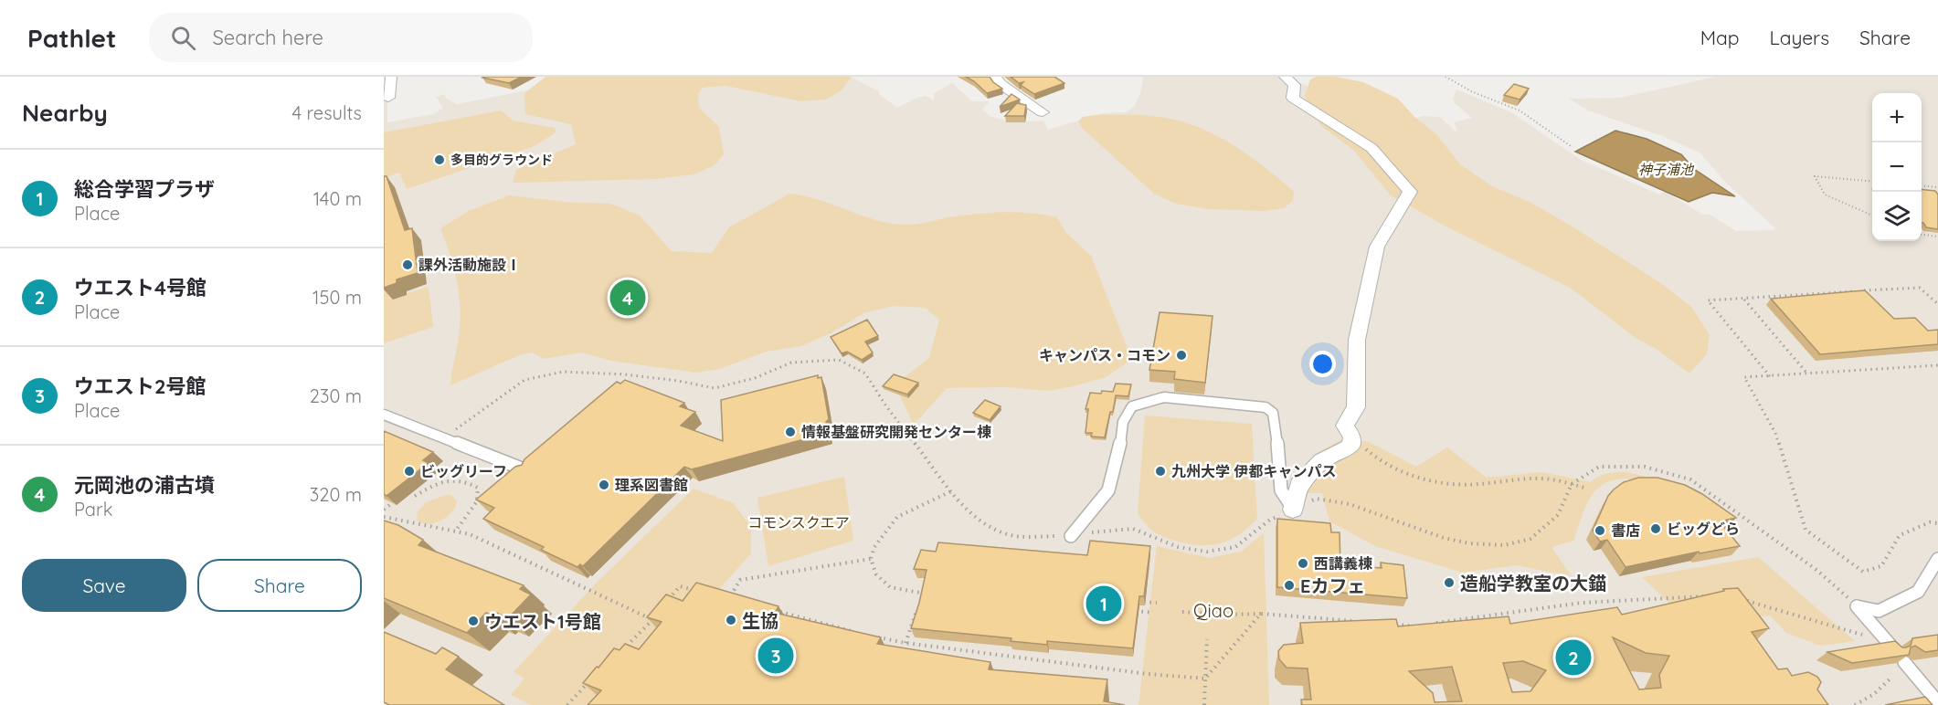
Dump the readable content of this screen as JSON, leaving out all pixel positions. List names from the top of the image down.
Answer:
{
  "water": ["神子浦池"],
  "parks": ["コモンスクエア", "Qiao"],
  "places": [
    "多目的グラウンド",
    "課外活動施設Ⅰ",
    "キャンパス・コモン",
    "情報基盤研究開発センター棟",
    "ビッグリーフ",
    "九州大学 伊都キャンパス",
    "理系図書館",
    "ビッグどら",
    "書店",
    "西講義棟",
    "造船学教室の大錨",
    "Eカフェ",
    "生協",
    "ウエスト1号館"
  ],
  "page": {
    "header": "Pathlet",
    "search": "Search here",
    "nav": ["Map", "Layers", "Share"],
    "heading": ["Nearby", "4 results"],
    "map_buttons": ["+", "−"],
    "list": [
      {
        "mark": "1",
        "name": "総合学習プラザ",
        "note": "Place",
        "value": "140 m"
      },
      {
        "mark": "2",
        "name": "ウエスト4号館",
        "note": "Place",
        "value": "150 m"
      },
      {
        "mark": "3",
        "name": "ウエスト2号館",
        "note": "Place",
        "value": "230 m"
      },
      {
        "mark": "4",
        "name": "元岡池の浦古墳",
        "note": "Park",
        "value": "320 m"
      }
    ],
    "pins": [
      "4",
      "1",
      "3",
      "2"
    ],
    "buttons": ["Save", "Share"]
  }
}
